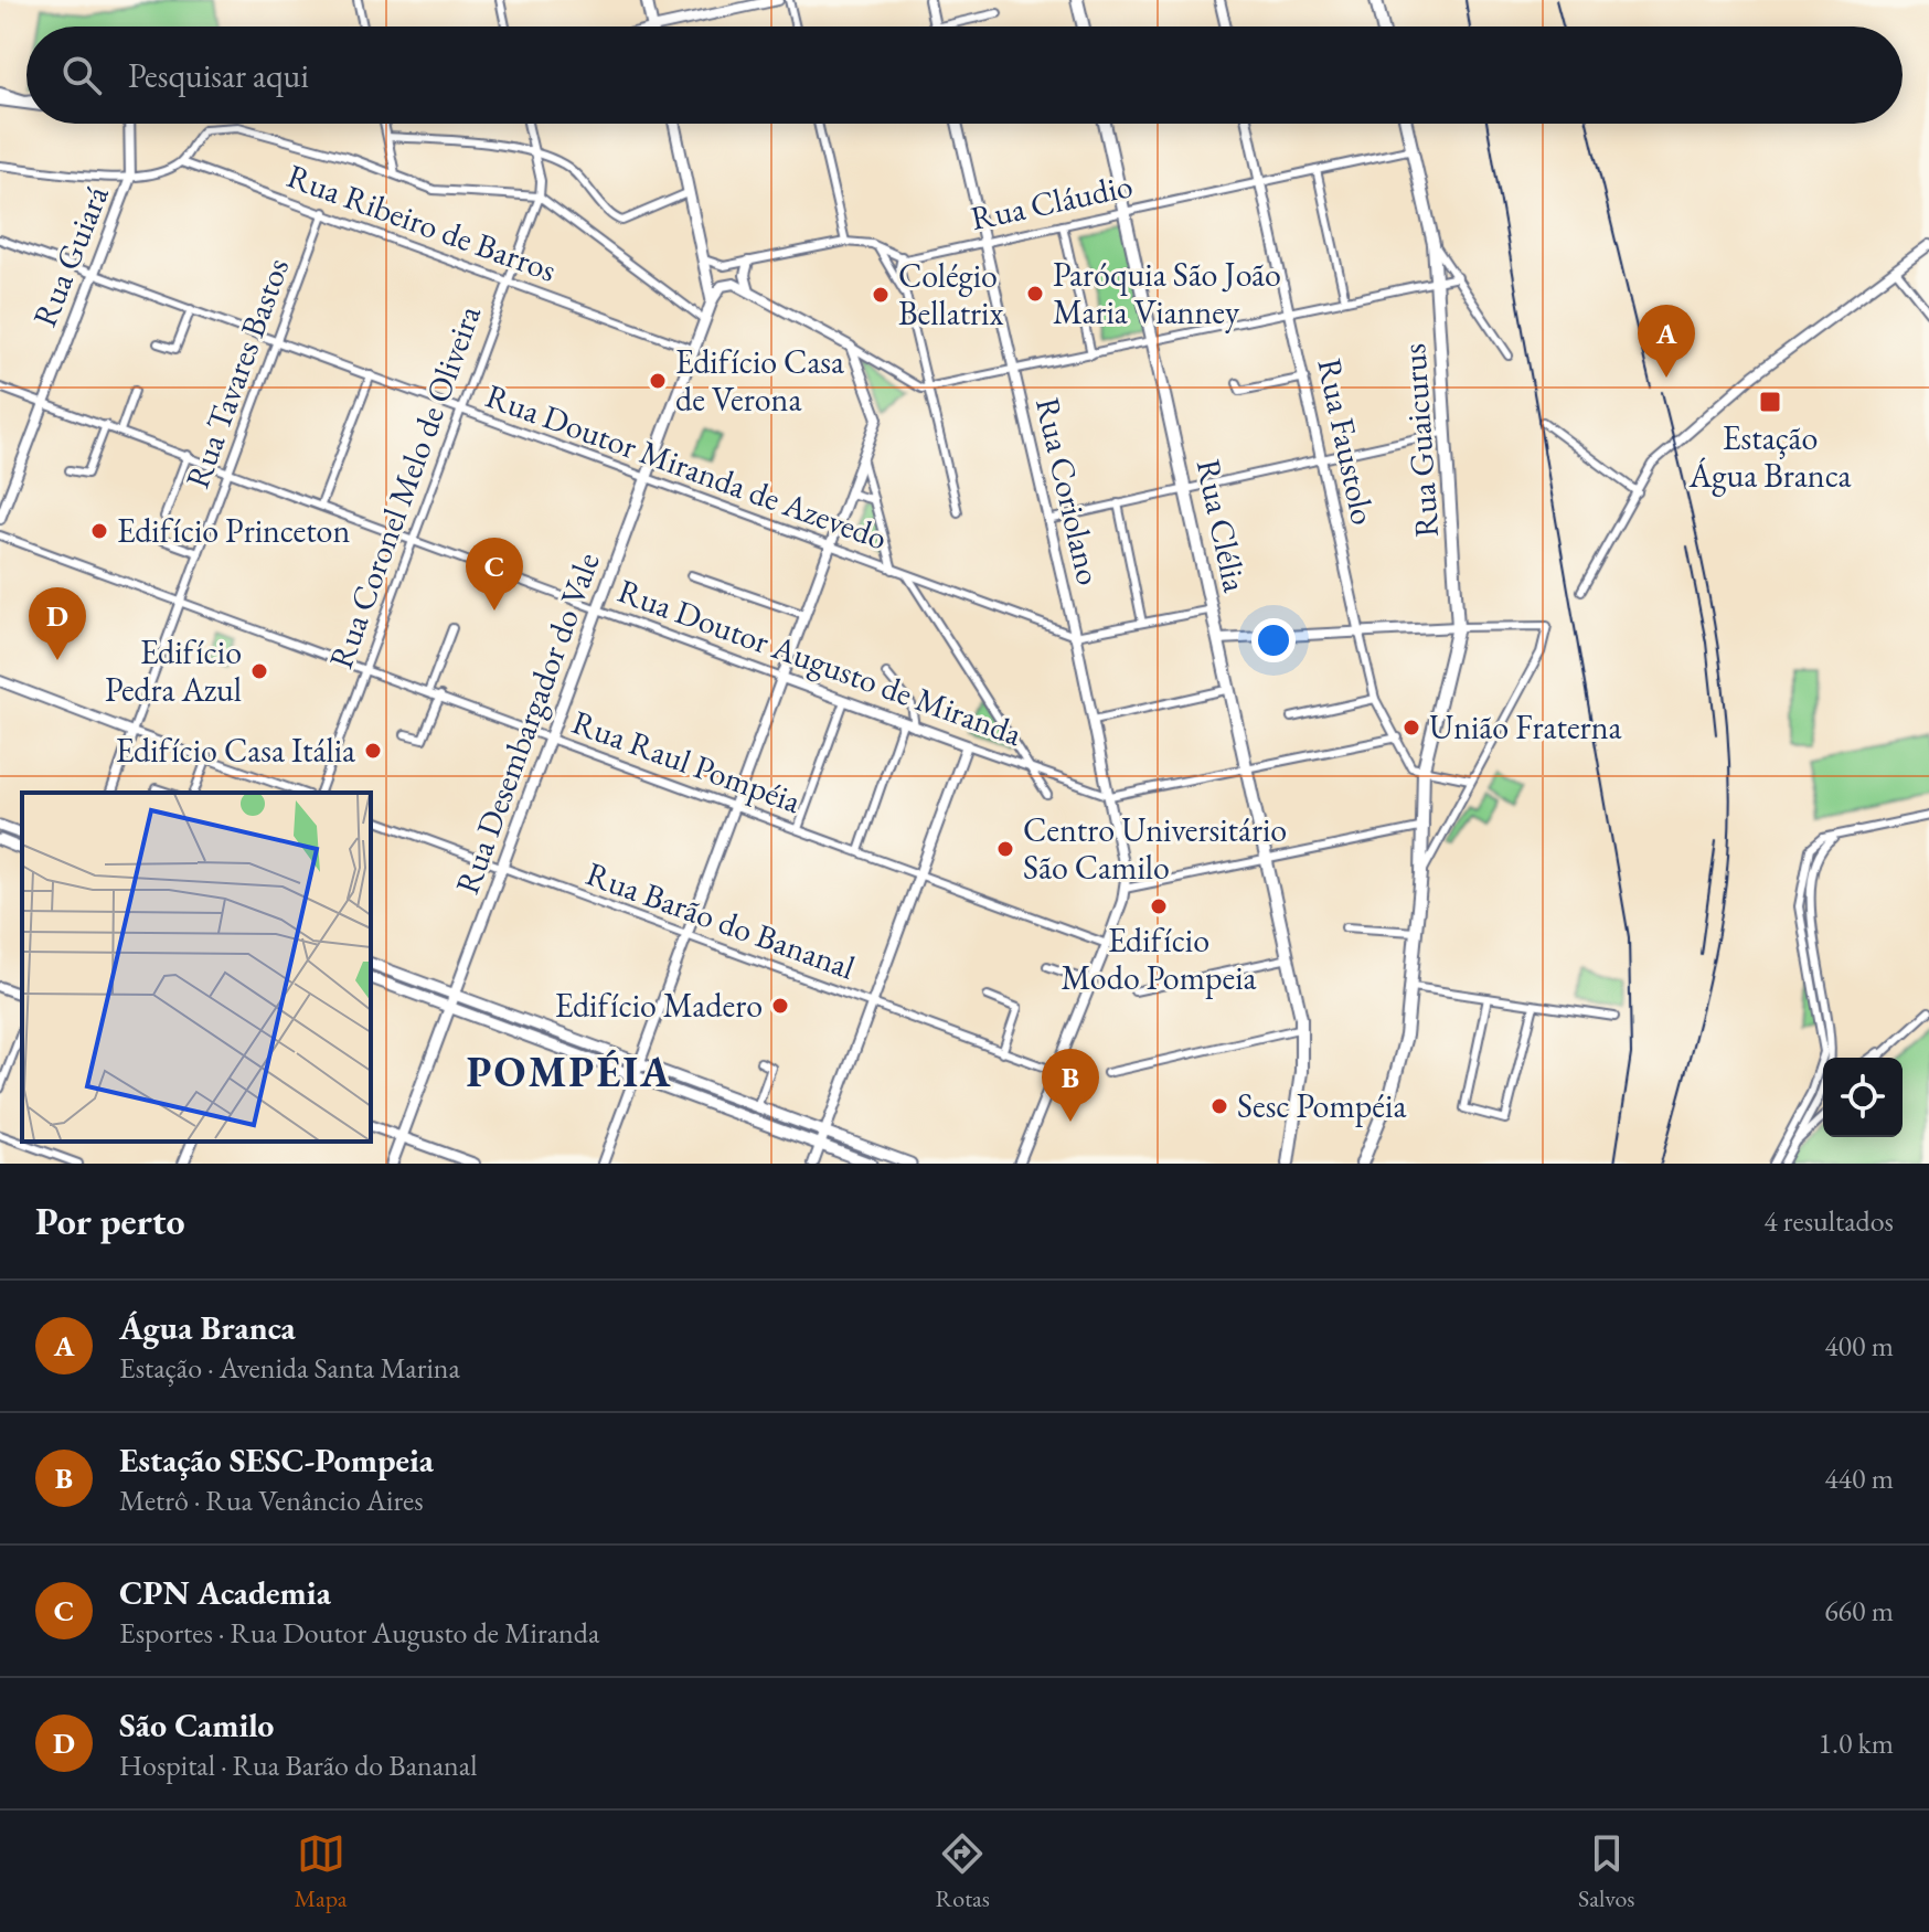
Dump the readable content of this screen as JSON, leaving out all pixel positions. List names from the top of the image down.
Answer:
{
  "streets": {
    "main road": ["Rua Guaicurus", "Rua Clélia", "Rua Desembargador do Vale"],
    "street": [
      "Rua Cláudio",
      "Rua Ribeiro de Barros",
      "Rua Guiará",
      "Rua Tavares Bastos",
      "Rua Faustolo",
      "Rua Doutor Miranda de Azevedo",
      "Rua Coronel Melo de Oliveira",
      "Rua Coriolano",
      "Rua Doutor Augusto de Miranda",
      "Rua Raul Pompéia",
      "Rua Barão do Bananal"
    ]
  },
  "crossings": [
    ["Rua Cláudio", "Rua Guaicurus"],
    ["Rua Cláudio", "Rua Faustolo"],
    ["Rua Cláudio", "Rua Coriolano"],
    ["Rua Cláudio", "Rua Clélia"],
    ["Rua Ribeiro de Barros", "Rua Tavares Bastos"],
    ["Rua Ribeiro de Barros", "Rua Coronel Melo de Oliveira"],
    ["Rua Ribeiro de Barros", "Rua Desembargador do Vale"],
    ["Rua Guiará", "Rua Doutor Miranda de Azevedo"],
    ["Rua Guiará", "Rua Doutor Augusto de Miranda"],
    ["Rua Tavares Bastos", "Rua Doutor Miranda de Azevedo"],
    ["Rua Tavares Bastos", "Rua Doutor Augusto de Miranda"],
    ["Rua Tavares Bastos", "Rua Raul Pompéia"],
    ["Rua Guaicurus", "Rua Faustolo"],
    ["Rua Faustolo", "Rua Doutor Augusto de Miranda"],
    ["Rua Doutor Miranda de Azevedo", "Rua Coronel Melo de Oliveira"],
    ["Rua Doutor Miranda de Azevedo", "Rua Coriolano"],
    ["Rua Doutor Miranda de Azevedo", "Rua Desembargador do Vale"],
    ["Rua Coronel Melo de Oliveira", "Rua Doutor Augusto de Miranda"],
    ["Rua Coronel Melo de Oliveira", "Rua Raul Pompéia"],
    ["Rua Coriolano", "Rua Doutor Augusto de Miranda"],
    ["Rua Clélia", "Rua Doutor Augusto de Miranda"],
    ["Rua Doutor Augusto de Miranda", "Rua Desembargador do Vale"],
    ["Rua Desembargador do Vale", "Rua Raul Pompéia"],
    ["Rua Desembargador do Vale", "Rua Barão do Bananal"]
  ],
  "districts": ["POMPÉIA"],
  "places": {
    "other": [
      "Paróquia São João Maria Vianney",
      "Colégio Bellatrix",
      "Edifício Casa de Verona",
      "Edifício Princeton",
      "Edifício Pedra Azul",
      "União Fraterna",
      "Edifício Casa Itália",
      "Centro Universitário São Camilo",
      "Edifício Modo Pompeia",
      "Edifício Madero",
      "Sesc Pompéia"
    ],
    "transit": ["Estação Água Branca"]
  },
  "page": {
    "search": "Pesquisar aqui",
    "pins": [
      "A",
      "C",
      "D",
      "B"
    ],
    "heading": ["Por perto", "4 resultados"],
    "list": [
      {
        "mark": "A",
        "name": "Água Branca",
        "note": "Estação · Avenida Santa Marina",
        "value": "400 m"
      },
      {
        "mark": "B",
        "name": "Estação SESC-Pompeia",
        "note": "Metrô · Rua Venâncio Aires",
        "value": "440 m"
      },
      {
        "mark": "C",
        "name": "CPN Academia",
        "note": "Esportes · Rua Doutor Augusto de Miranda",
        "value": "660 m"
      },
      {
        "mark": "D",
        "name": "São Camilo",
        "note": "Hospital · Rua Barão do Bananal",
        "value": "1.0 km"
      }
    ],
    "nav": ["Mapa", "Rotas", "Salvos"]
  }
}
